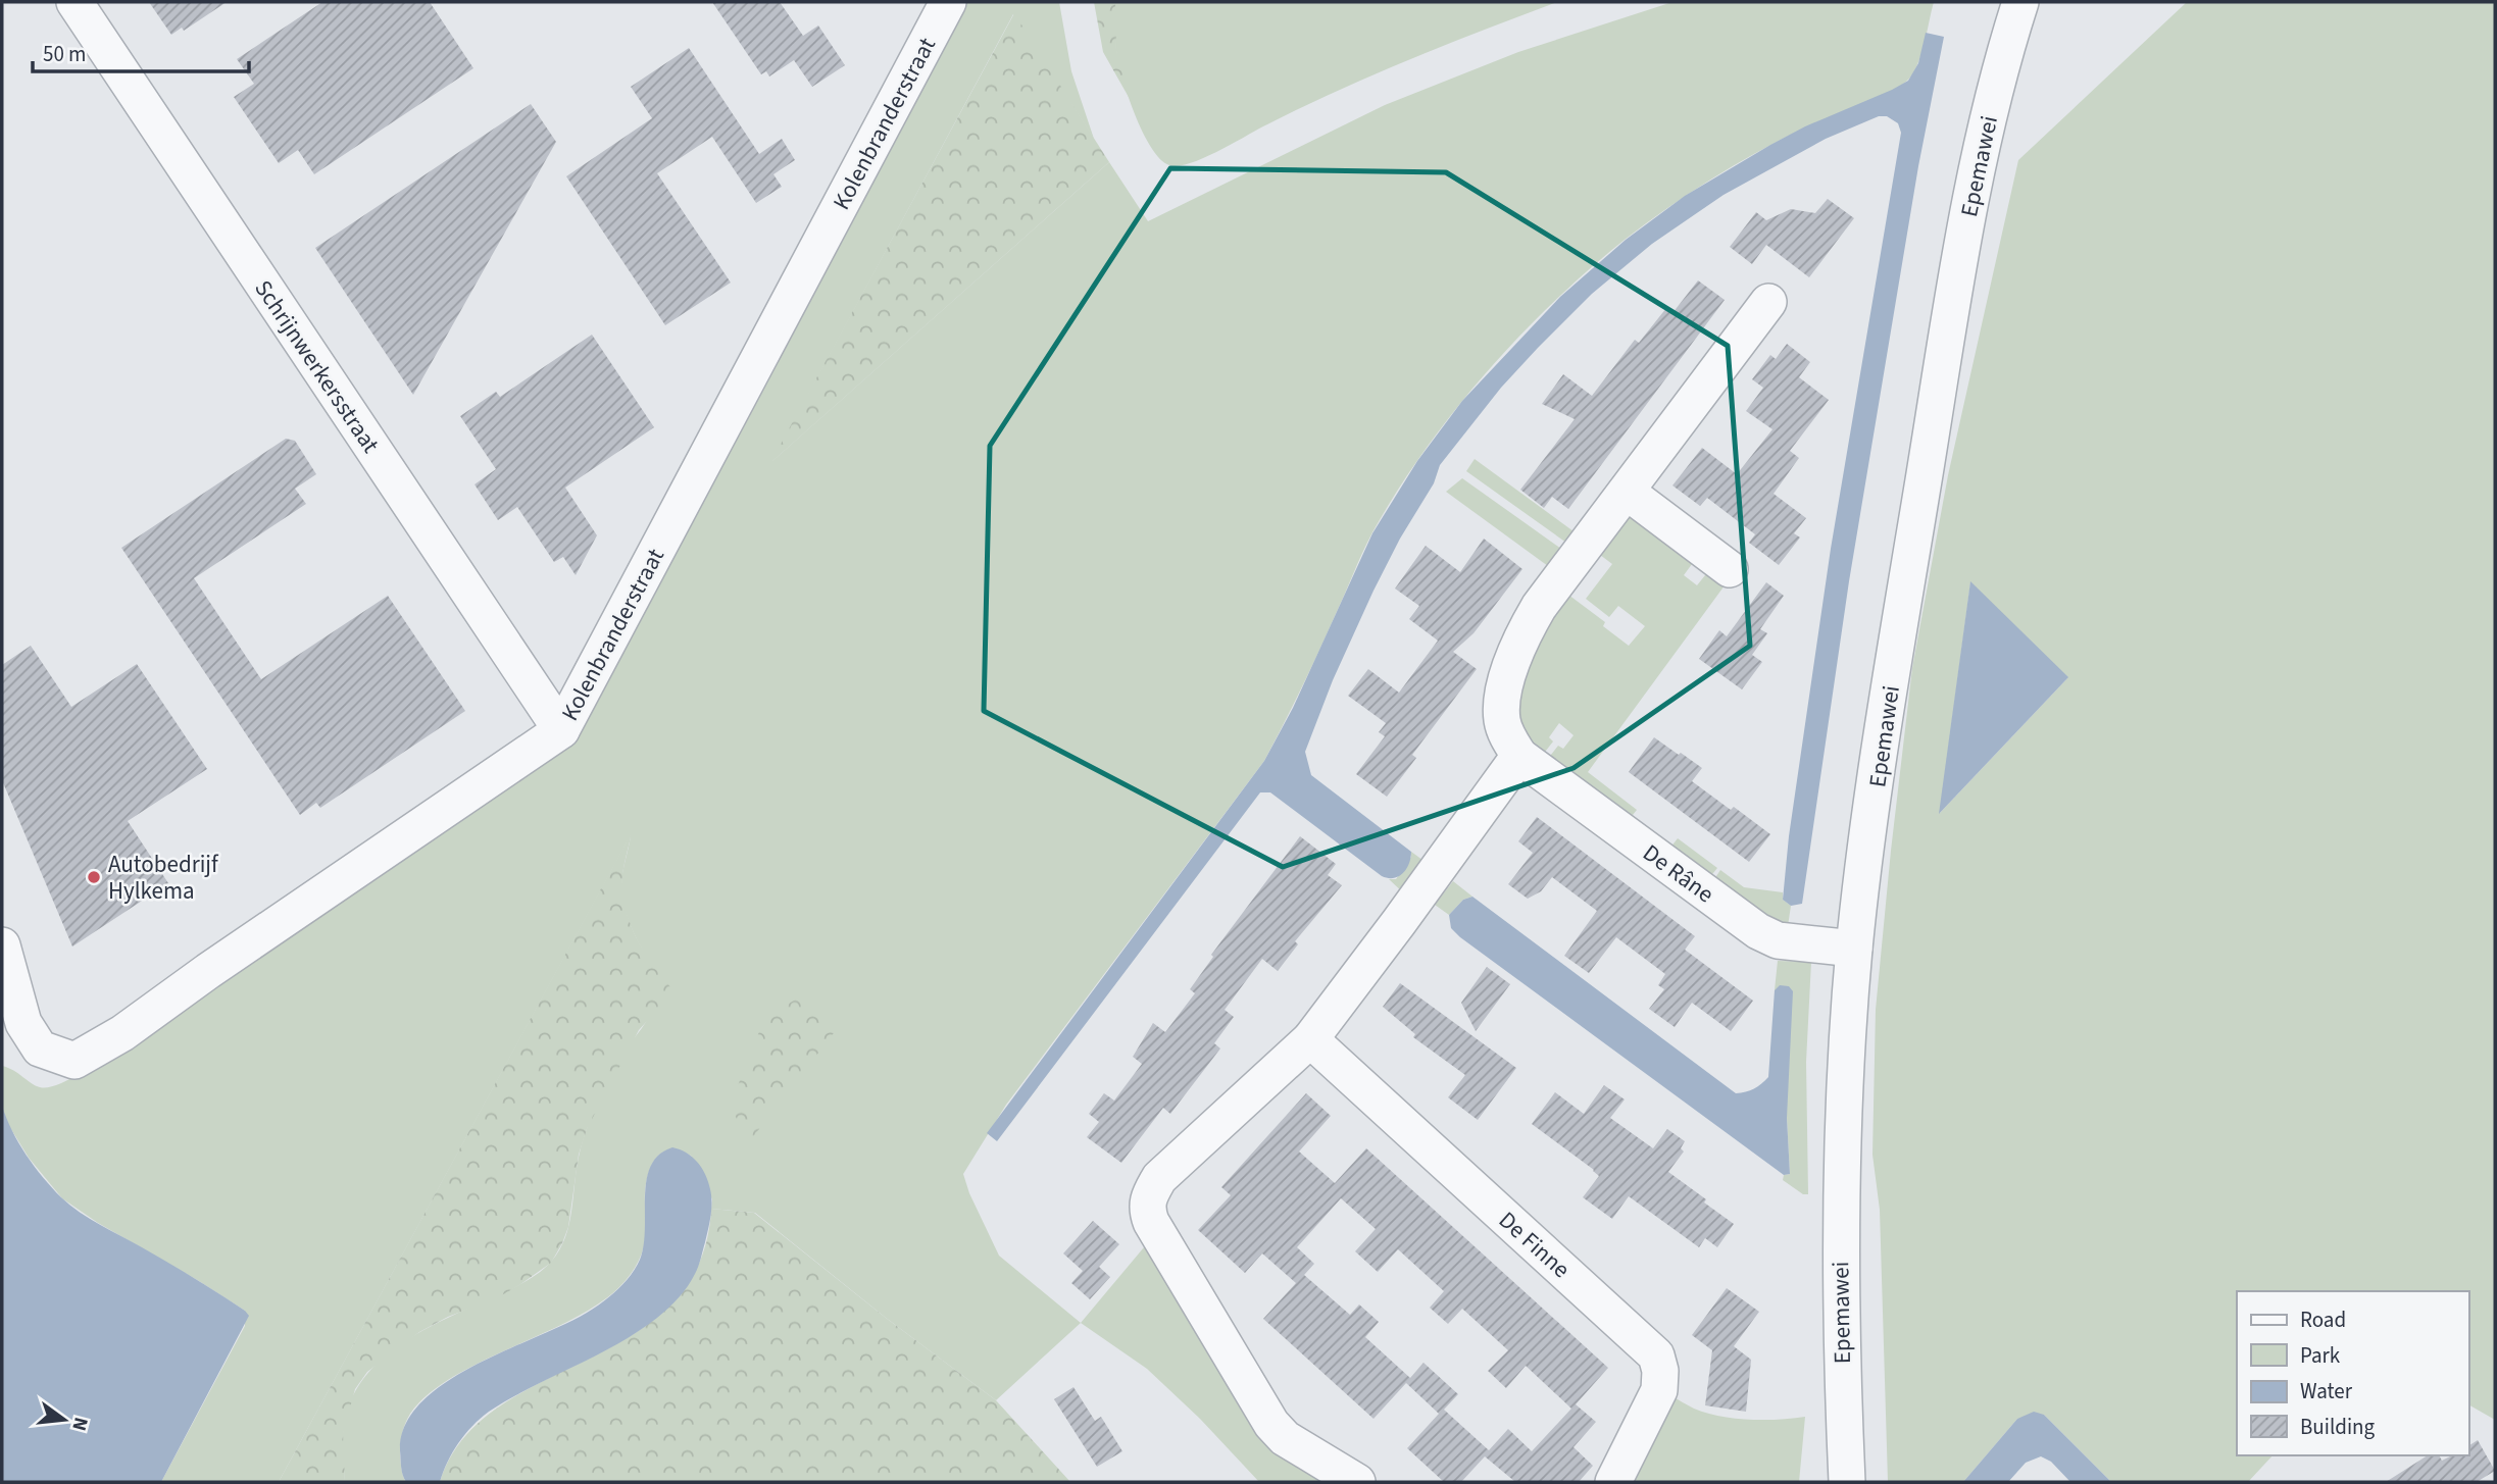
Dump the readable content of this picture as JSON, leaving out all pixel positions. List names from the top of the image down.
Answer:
{
  "streets": {
    "street": [
      "Kolenbranderstraat",
      "Epemawei",
      "Schrijnwerkersstraat",
      "De Râne",
      "De Finne"
    ]
  },
  "crossings": [
    ["Kolenbranderstraat", "Schrijnwerkersstraat"],
    ["Epemawei", "De Râne"]
  ],
  "places": ["Autobedrijf Hylkema"],
  "legend": [
    "Road",
    "Park",
    "Water",
    "Building"
  ],
  "scale_bar": "50 m",
  "north": "right"
}
